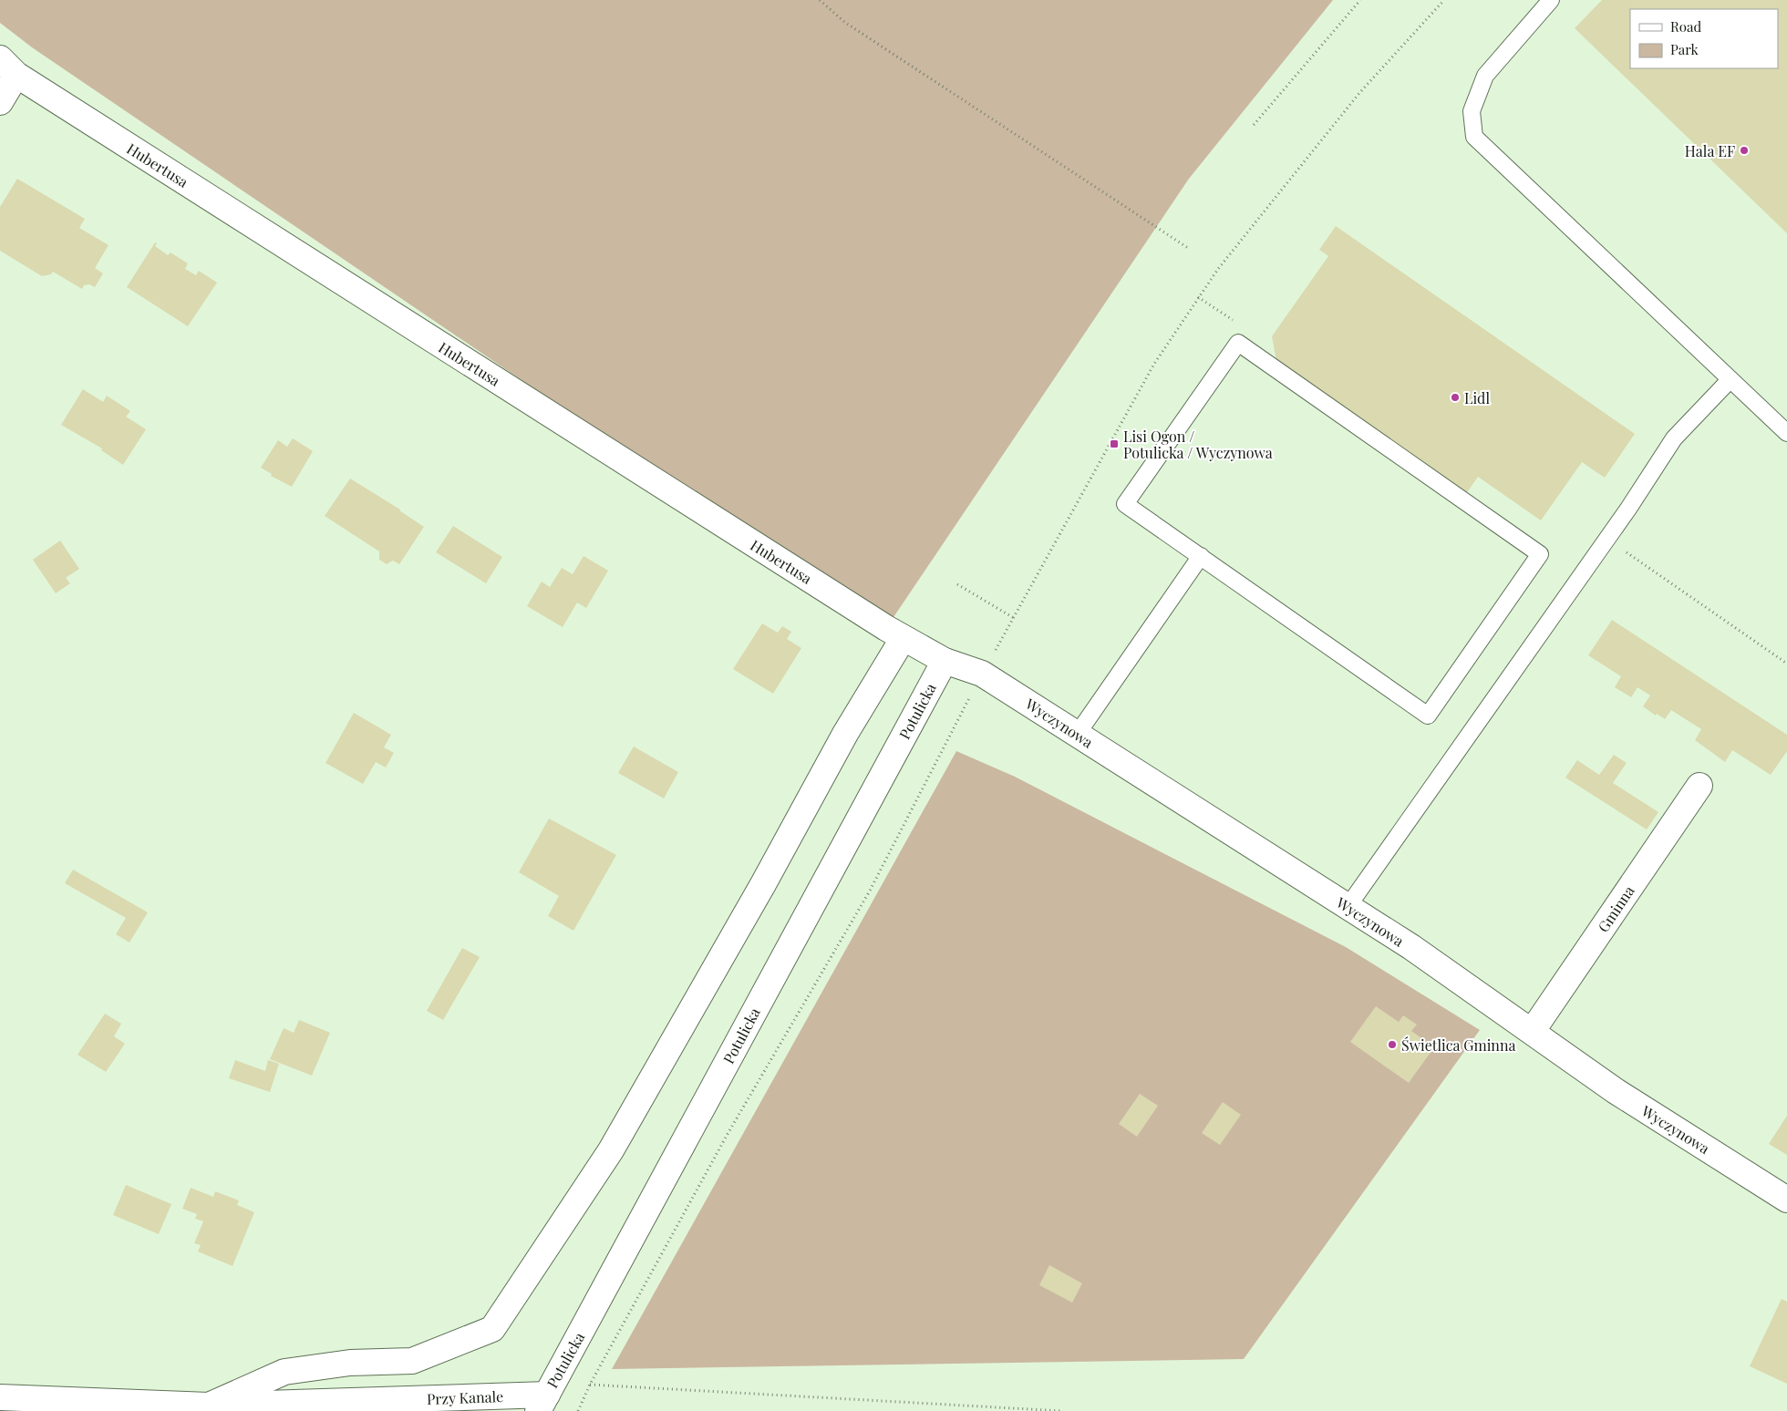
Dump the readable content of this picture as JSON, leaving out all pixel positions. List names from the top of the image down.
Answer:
{
  "streets": {
    "street": [
      "Hubertusa",
      "Potulicka",
      "Wyczynowa",
      "Gminna",
      "Przy Kanale"
    ]
  },
  "crossings": [
    ["Hubertusa", "Potulicka"],
    ["Hubertusa", "Wyczynowa"],
    ["Potulicka", "Wyczynowa"],
    ["Potulicka", "Przy Kanale"],
    ["Wyczynowa", "Gminna"]
  ],
  "places": {
    "other": ["Hala EF", "Lidl", "Świetlica Gminna"],
    "transit": ["Lisi Ogon / Potulicka / Wyczynowa"]
  },
  "legend": ["Road", "Park"]
}
